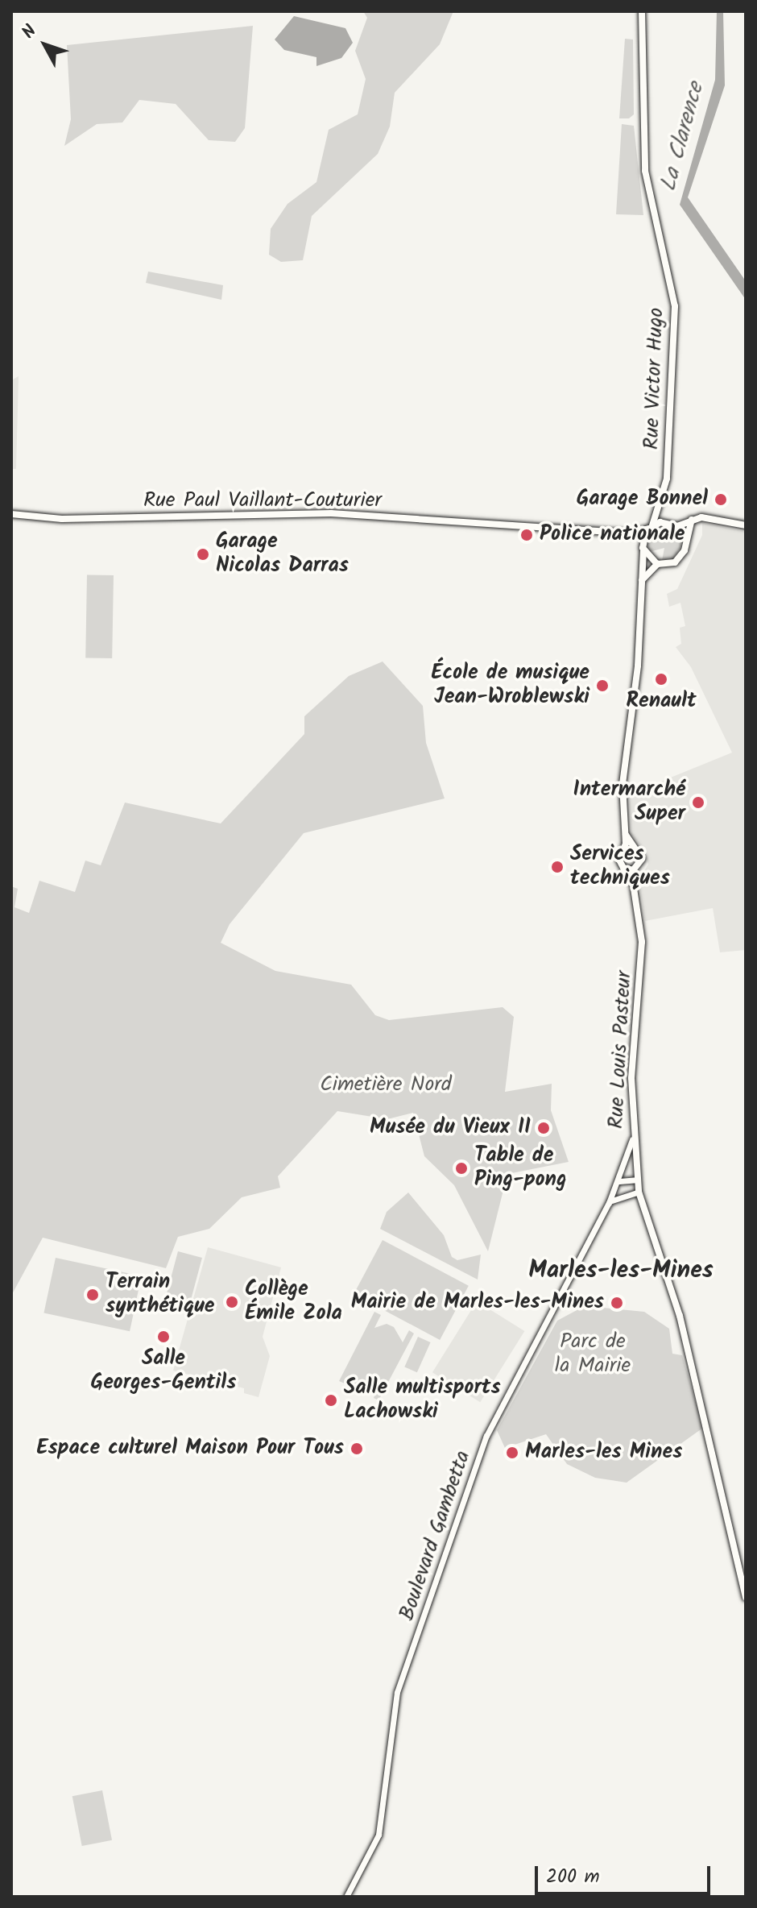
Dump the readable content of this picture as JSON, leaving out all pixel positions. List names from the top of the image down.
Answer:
{
  "streets": {
    "main road": ["Rue Victor Hugo", "Rue Paul Vaillant-Couturier", "Rue Louis Pasteur"],
    "street": ["Boulevard Gambetta"]
  },
  "crossings": [
    ["Rue Victor Hugo", "Rue Paul Vaillant-Couturier"],
    ["Rue Louis Pasteur", "Boulevard Gambetta"]
  ],
  "districts": ["Marles-les-Mines"],
  "water": ["La Clarence"],
  "parks": ["Cimetière Nord", "Parc de la Mairie"],
  "places": [
    "Garage Bonnel",
    "Police nationale",
    "Garage Nicolas Darras",
    "Renault",
    "École de musique Jean-Wroblewski",
    "Intermarché Super",
    "Services techniques",
    "Musée du Vieux II",
    "Table de Ping-pong",
    "Terrain synthétique",
    "Collège Émile Zola",
    "Mairie de Marles-les-Mines",
    "Salle Georges-Gentils",
    "Salle multisports Lachowski",
    "Espace culturel Maison Pour Tous",
    "Marles-les Mines"
  ],
  "scale_bar": "200 m",
  "north": "top left"
}
